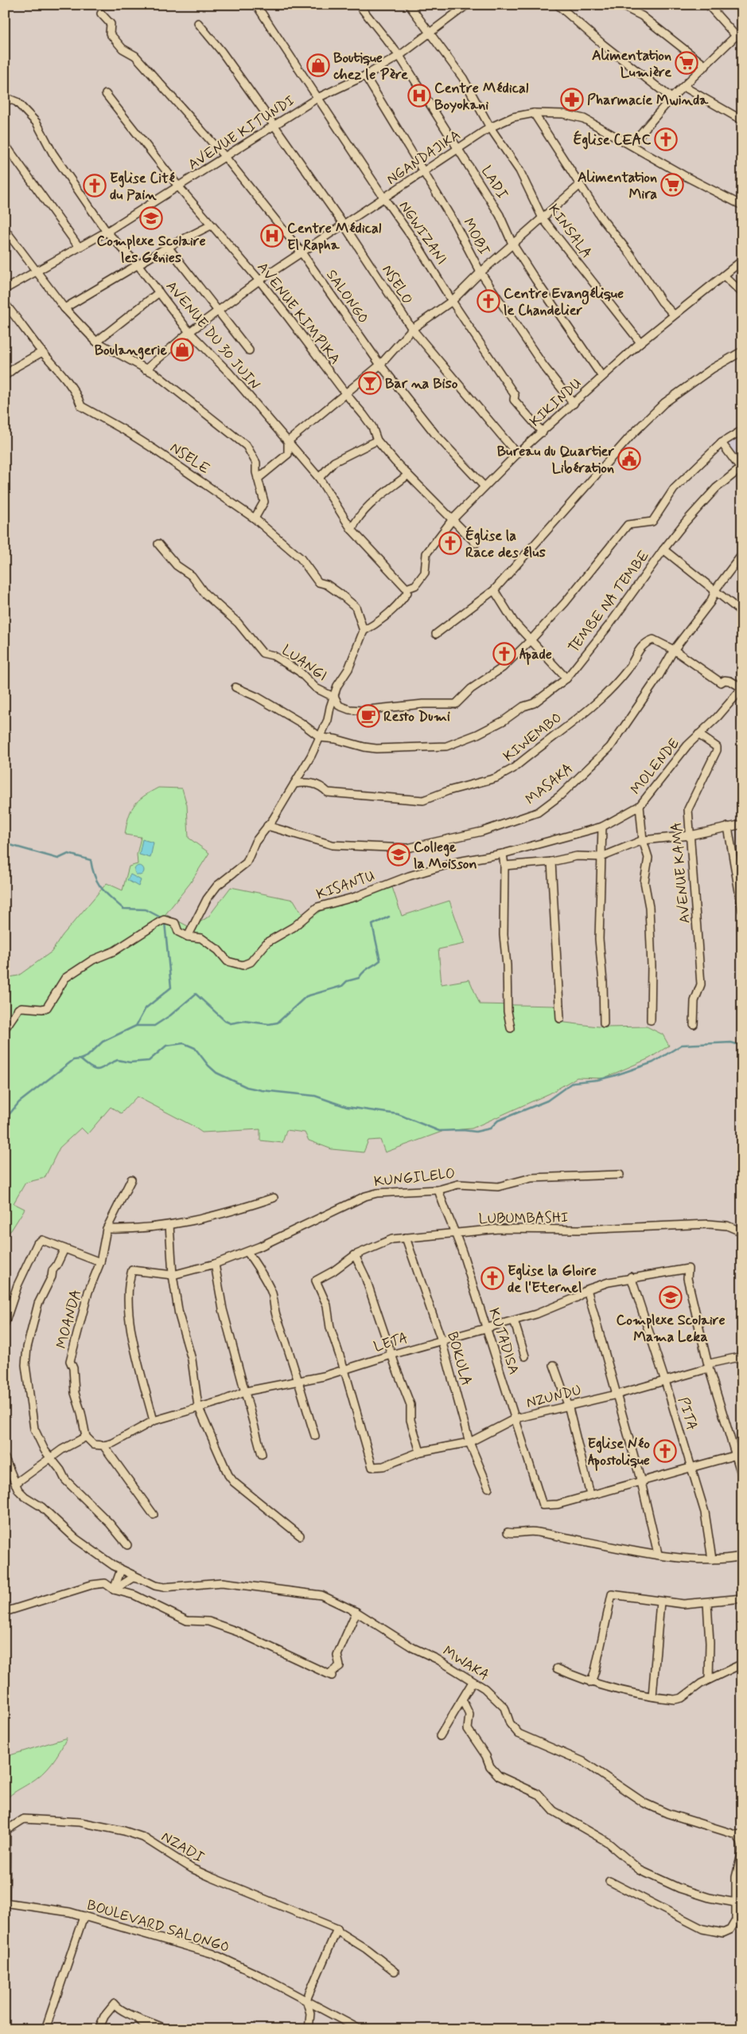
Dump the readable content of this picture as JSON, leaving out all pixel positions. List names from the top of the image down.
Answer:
{
  "streets": {
    "street": [
      "AVENUE KITUNDI",
      "NGANDAJIKA",
      "LADI",
      "KINSALA",
      "NGWIZANI",
      "MOBI",
      "NSELO",
      "SALONGO",
      "AVENUE KIMPIKA",
      "AVENUE DU 30 JUIN",
      "KIKINDU",
      "NSELE",
      "TEMBE NA TEMBE",
      "LUANGI",
      "KIWEMBO",
      "MOLENDE",
      "MASAKA",
      "AVENUE KAMA",
      "KISANTU",
      "KUNGILELO",
      "LUBUMBASHI",
      "MOANDA",
      "KUTADISA",
      "LETA",
      "BOKULA",
      "NZUNDU",
      "PITA",
      "MWAKA",
      "NZADI",
      "BOULEVARD SALONGO"
    ]
  },
  "crossings": [
    ["AVENUE KITUNDI", "LADI"],
    ["AVENUE KITUNDI", "KINSALA"],
    ["AVENUE KITUNDI", "NGWIZANI"],
    ["AVENUE KITUNDI", "MOBI"],
    ["AVENUE KITUNDI", "NSELO"],
    ["AVENUE KITUNDI", "SALONGO"],
    ["AVENUE KITUNDI", "AVENUE KIMPIKA"],
    ["AVENUE KITUNDI", "AVENUE DU 30 JUIN"],
    ["NGANDAJIKA", "LADI"],
    ["NGANDAJIKA", "KINSALA"],
    ["NGANDAJIKA", "NGWIZANI"],
    ["NGANDAJIKA", "MOBI"],
    ["NGANDAJIKA", "NSELO"],
    ["NGANDAJIKA", "SALONGO"],
    ["NGANDAJIKA", "AVENUE KIMPIKA"],
    ["NGANDAJIKA", "AVENUE DU 30 JUIN"],
    ["LADI", "KIKINDU"],
    ["KINSALA", "KIKINDU"],
    ["NGWIZANI", "KIKINDU"],
    ["MOBI", "KIKINDU"],
    ["NSELO", "KIKINDU"],
    ["SALONGO", "KIKINDU"],
    ["AVENUE KIMPIKA", "KIKINDU"],
    ["AVENUE DU 30 JUIN", "KIKINDU"],
    ["KIKINDU", "NSELE"],
    ["KIWEMBO", "MOLENDE"],
    ["KIWEMBO", "MASAKA"],
    ["MOLENDE", "AVENUE KAMA"],
    ["MOLENDE", "KISANTU"],
    ["KUNGILELO", "KUTADISA"],
    ["KUNGILELO", "LETA"],
    ["LUBUMBASHI", "KUTADISA"],
    ["LUBUMBASHI", "LETA"],
    ["LUBUMBASHI", "BOKULA"],
    ["LUBUMBASHI", "NZUNDU"],
    ["KUTADISA", "LETA"],
    ["KUTADISA", "NZUNDU"],
    ["LETA", "BOKULA"],
    ["LETA", "NZUNDU"],
    ["LETA", "PITA"],
    ["BOKULA", "NZUNDU"],
    ["NZUNDU", "PITA"],
    ["NZADI", "BOULEVARD SALONGO"]
  ],
  "places": {
    "supermarket": ["Alimentation Lumière", "Alimentation Mira"],
    "shop": ["Boutique chez le Père", "Boulangerie"],
    "hospital": ["Centre Médical Boyokani", "Centre Médical El Rapha"],
    "pharmacy": ["Pharmacie Mwinda"],
    "church": [
      "Église CEAC",
      "Eglise Cité du Pain",
      "Centre Evangélique le Chandelier",
      "Église la Race des élus",
      "Apade",
      "Eglise la Gloire de l'Eternel",
      "Eglise Néo Apostolique"
    ],
    "school or university": ["Complexe Scolaire les Génies", "College la Moisson", "Complexe Scolaire Mama Leka"],
    "bar": ["Bar na Biso"],
    "public building": ["Bureau du Quartier Libération"],
    "cafe": ["Resto Dumi"]
  }
}
